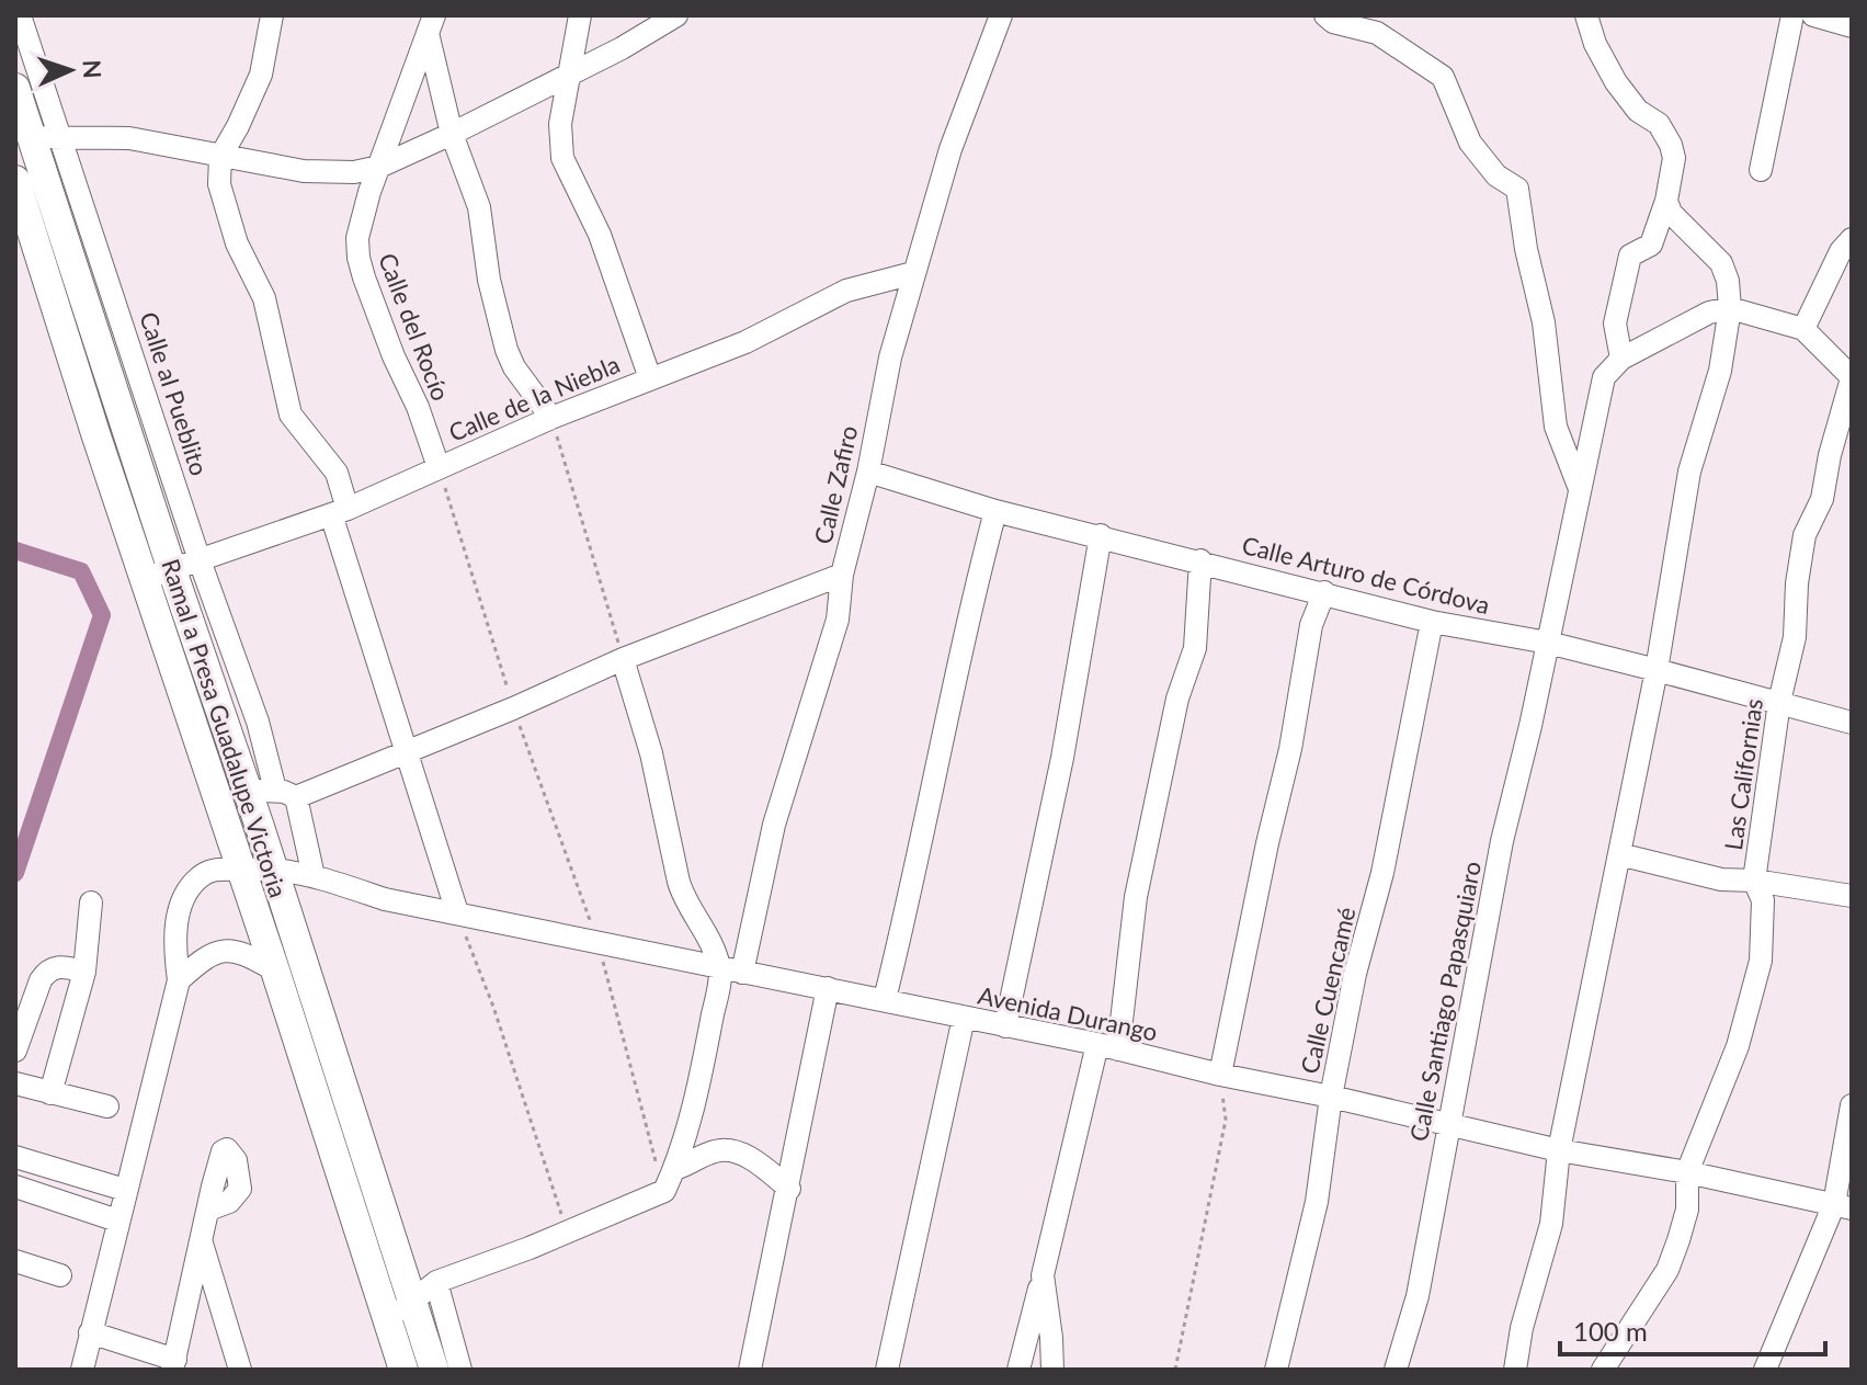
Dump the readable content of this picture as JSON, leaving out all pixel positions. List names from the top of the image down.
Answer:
{
  "streets": {
    "main road": ["Ramal a Presa Guadalupe Victoria"],
    "street": [
      "Calle del Rocío",
      "Calle al Pueblito",
      "Calle de la Niebla",
      "Calle Zafiro",
      "Calle Arturo de Córdova",
      "Las Californias",
      "Calle Cuencamé",
      "Calle Santiago Papasquiaro",
      "Avenida Durango"
    ]
  },
  "crossings": [
    ["Calle del Rocío", "Calle de la Niebla"],
    ["Calle al Pueblito", "Calle de la Niebla"],
    ["Calle al Pueblito", "Ramal a Presa Guadalupe Victoria"],
    ["Calle al Pueblito", "Avenida Durango"],
    ["Calle de la Niebla", "Calle Zafiro"],
    ["Calle de la Niebla", "Ramal a Presa Guadalupe Victoria"],
    ["Calle Zafiro", "Calle Arturo de Córdova"],
    ["Calle Zafiro", "Avenida Durango"],
    ["Calle Arturo de Córdova", "Las Californias"],
    ["Calle Arturo de Córdova", "Calle Cuencamé"],
    ["Calle Arturo de Córdova", "Calle Santiago Papasquiaro"],
    ["Ramal a Presa Guadalupe Victoria", "Avenida Durango"],
    ["Las Californias", "Avenida Durango"],
    ["Calle Cuencamé", "Avenida Durango"],
    ["Calle Santiago Papasquiaro", "Avenida Durango"]
  ],
  "scale_bar": "100 m",
  "north": "right"
}
